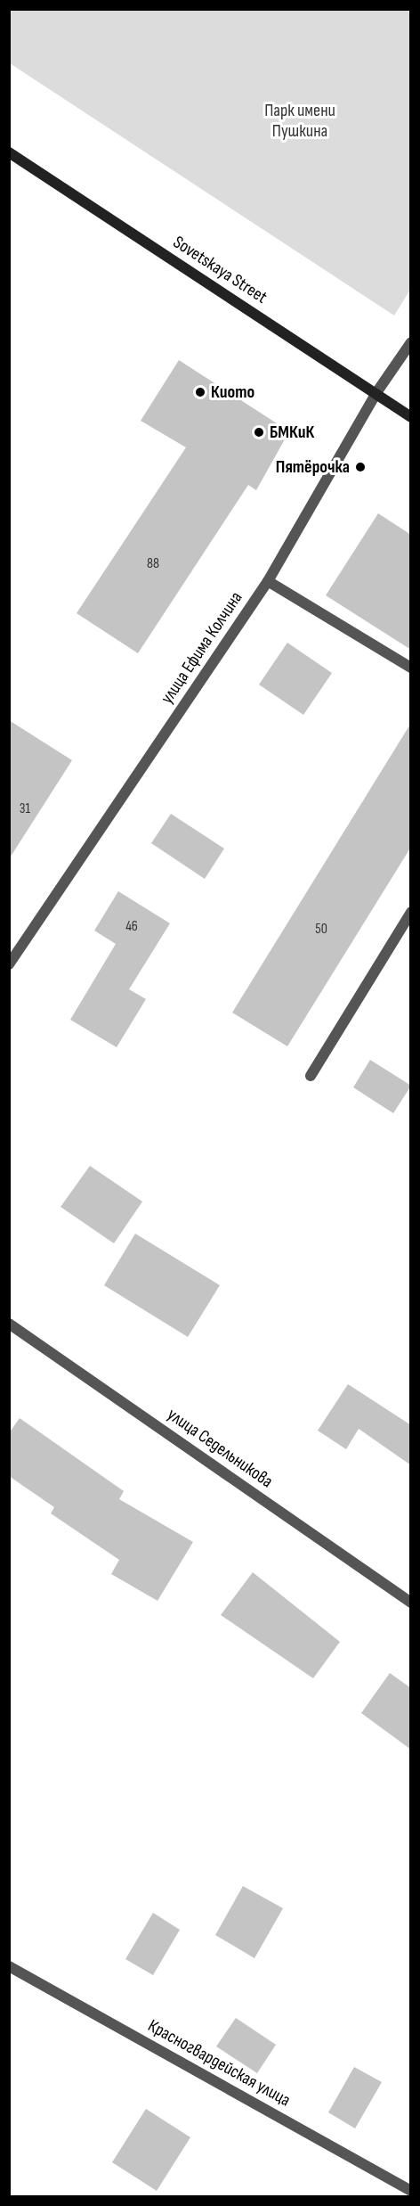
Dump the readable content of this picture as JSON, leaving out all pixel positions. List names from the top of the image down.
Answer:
{
  "streets": {
    "main road": ["Sovetskaya Street"],
    "street": ["улица Ефима Колчина", "улица Седельникова", "Красногвардейская улица"]
  },
  "crossings": [
    ["Sovetskaya Street", "улица Ефима Колчина"]
  ],
  "parks": ["Парк имени Пушкина"],
  "places": ["Киото", "БМКиК", "Пятёрочка"],
  "house_numbers": [
    "88",
    "31",
    "46",
    "50"
  ]
}
